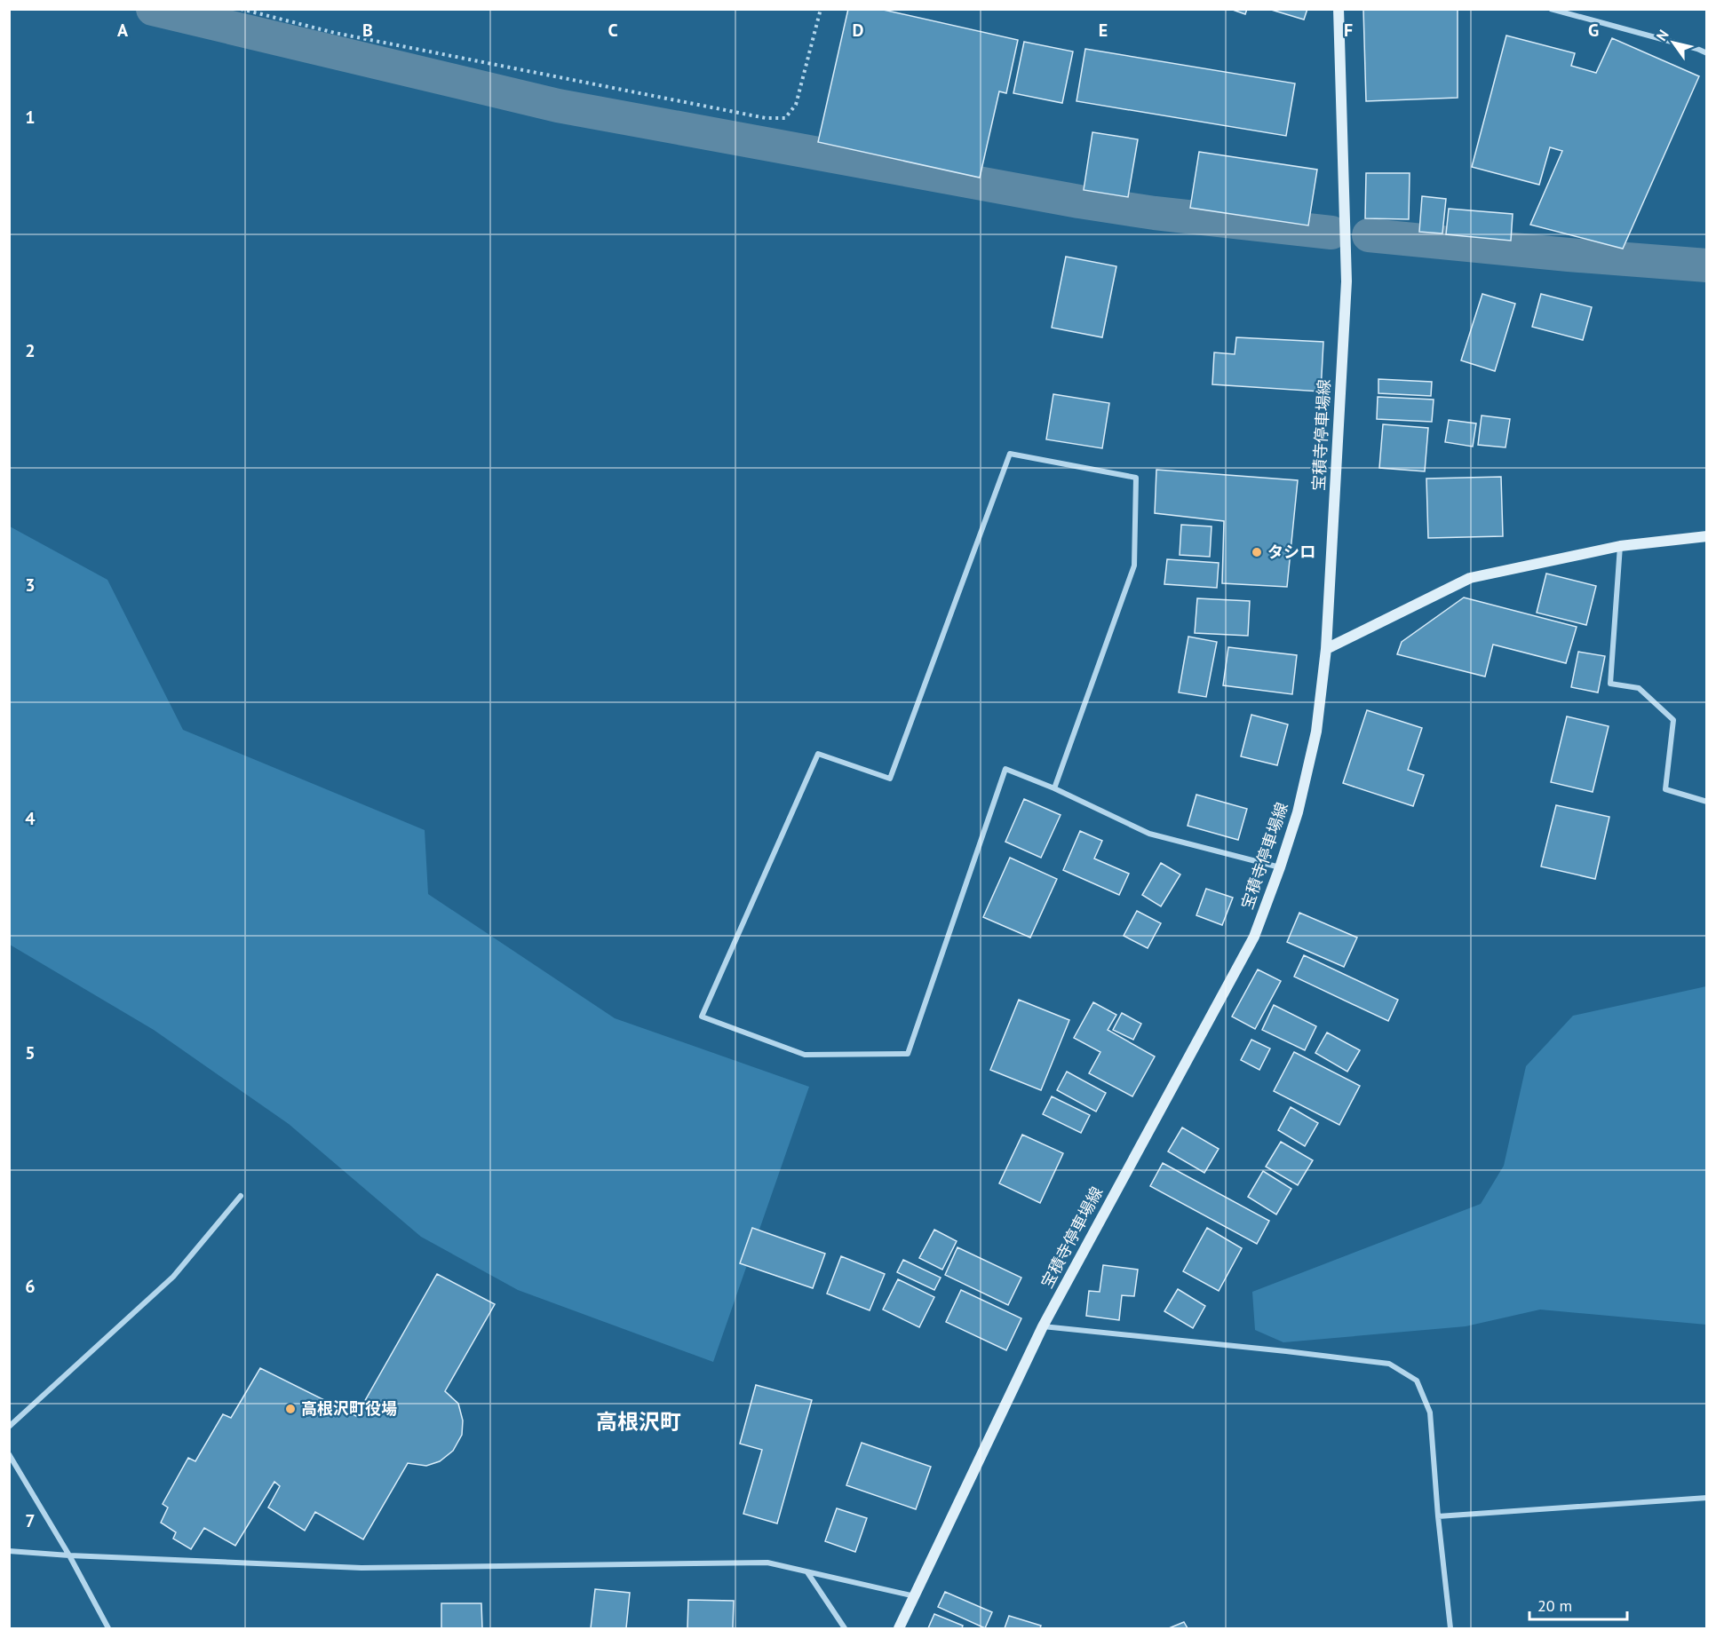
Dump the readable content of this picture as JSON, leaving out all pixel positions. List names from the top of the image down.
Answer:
{
  "streets": {
    "main road": ["宝積寺停車場線"]
  },
  "districts": ["高根沢町"],
  "places": ["タシロ", "高根沢町役場"],
  "scale_bar": "20 m",
  "north": "top left",
  "grid": {
    "columns": [
      "A",
      "B",
      "C",
      "D",
      "E",
      "F",
      "G"
    ],
    "rows": [
      "1",
      "2",
      "3",
      "4",
      "5",
      "6",
      "7"
    ]
  }
}
